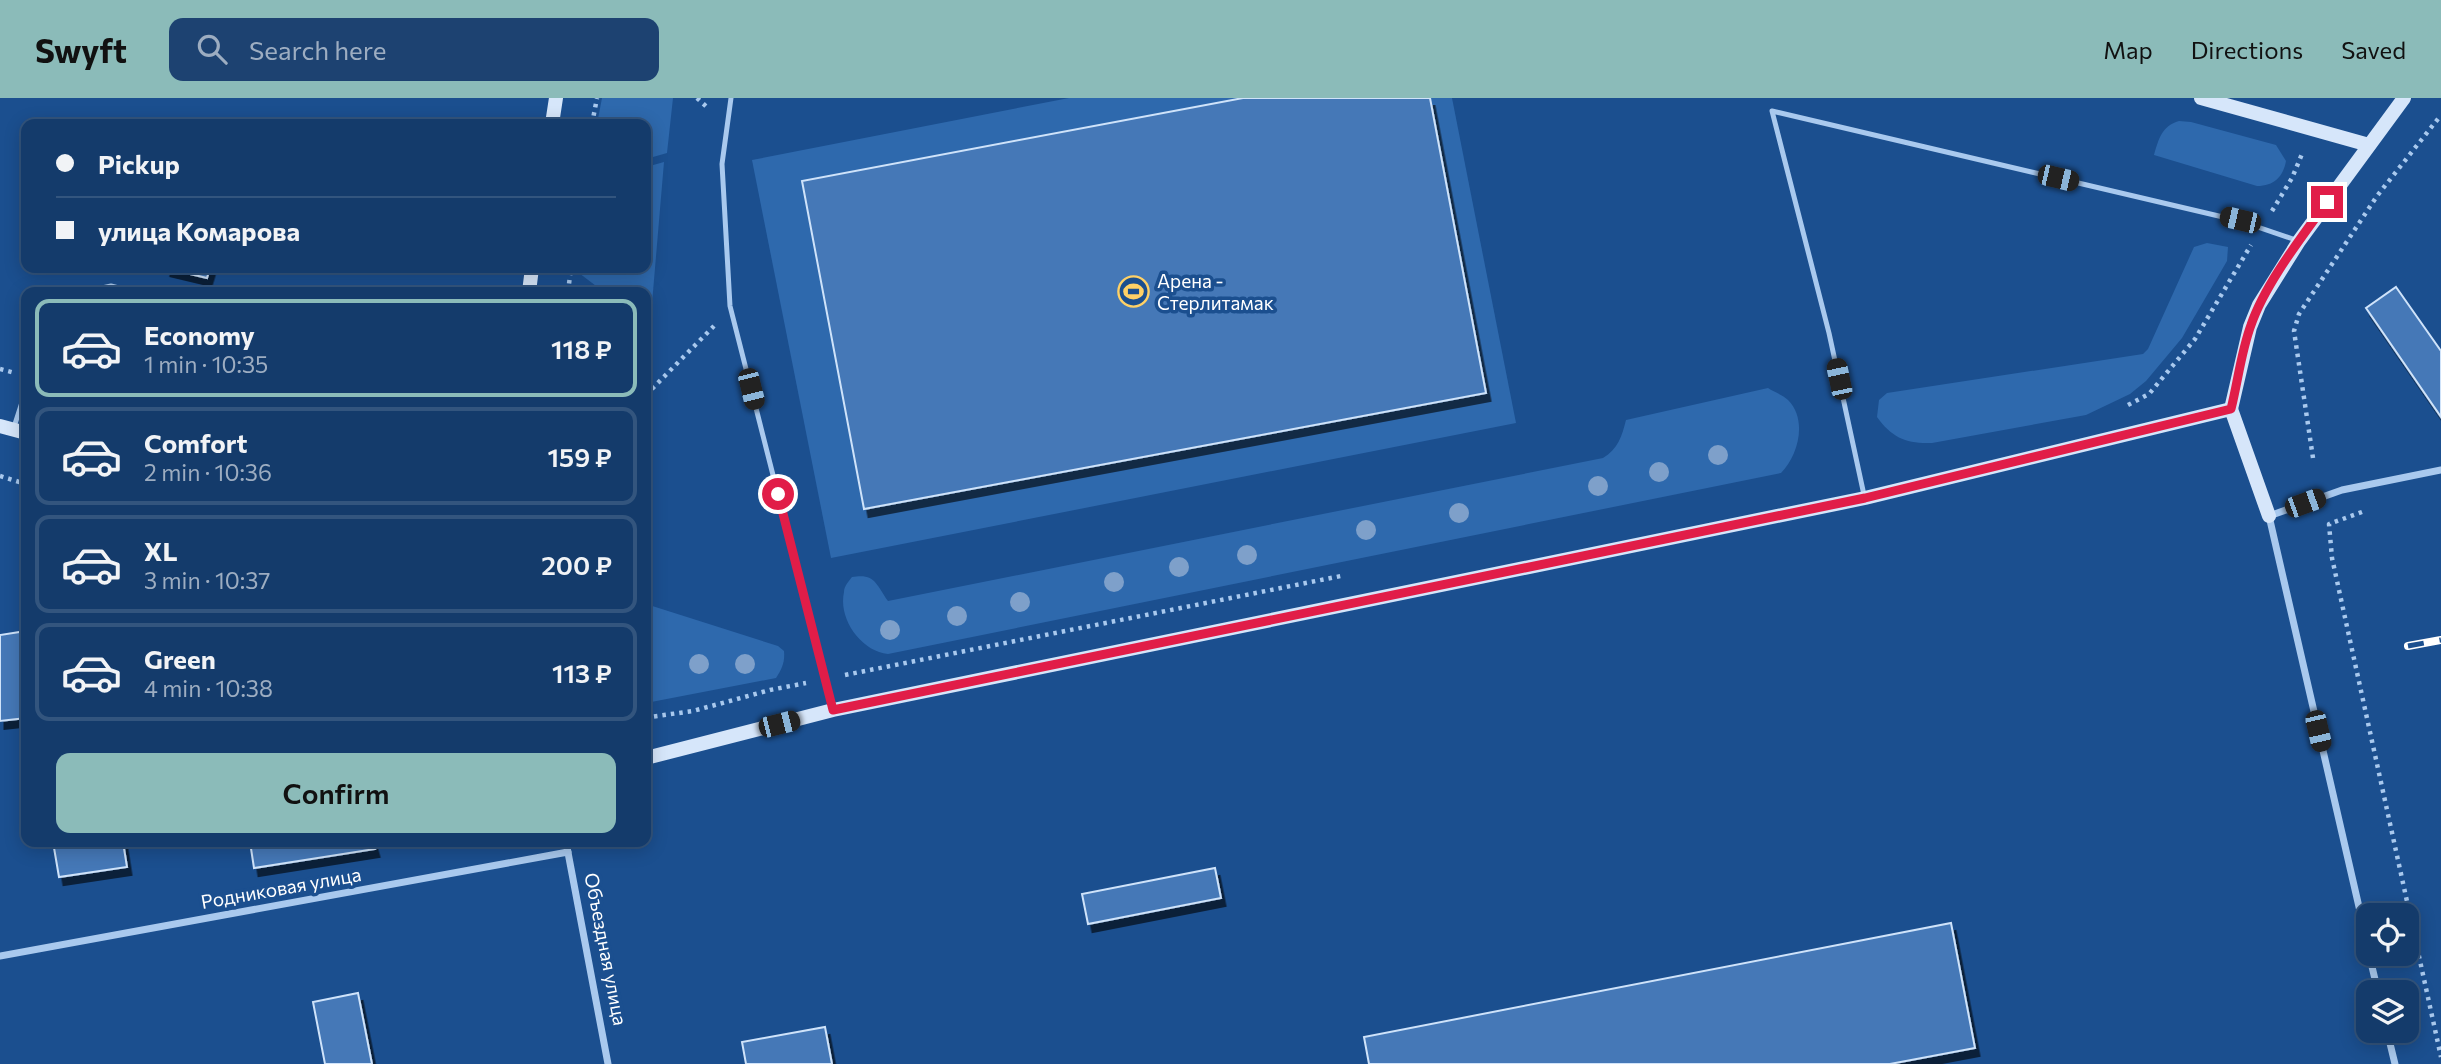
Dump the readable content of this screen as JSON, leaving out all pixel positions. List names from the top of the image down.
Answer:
{
  "streets": {
    "street": ["Родниковая улица", "Объездная улица"]
  },
  "crossings": [
    ["Родниковая улица", "Объездная улица"]
  ],
  "places": {
    "sports": ["Арена - Стерлитамак"]
  },
  "page": {
    "header": "Swyft",
    "search": "Search here",
    "nav": ["Map", "Directions", "Saved"],
    "banner": ["Pickup", "улица Комарова"],
    "list": [
      {
        "name": "Economy",
        "note": "1 min · 10:35",
        "value": "118 ₽"
      },
      {
        "name": "Comfort",
        "note": "2 min · 10:36",
        "value": "159 ₽"
      },
      {
        "name": "XL",
        "note": "3 min · 10:37",
        "value": "200 ₽"
      },
      {
        "name": "Green",
        "note": "4 min · 10:38",
        "value": "113 ₽"
      }
    ],
    "buttons": "Confirm"
  }
}
